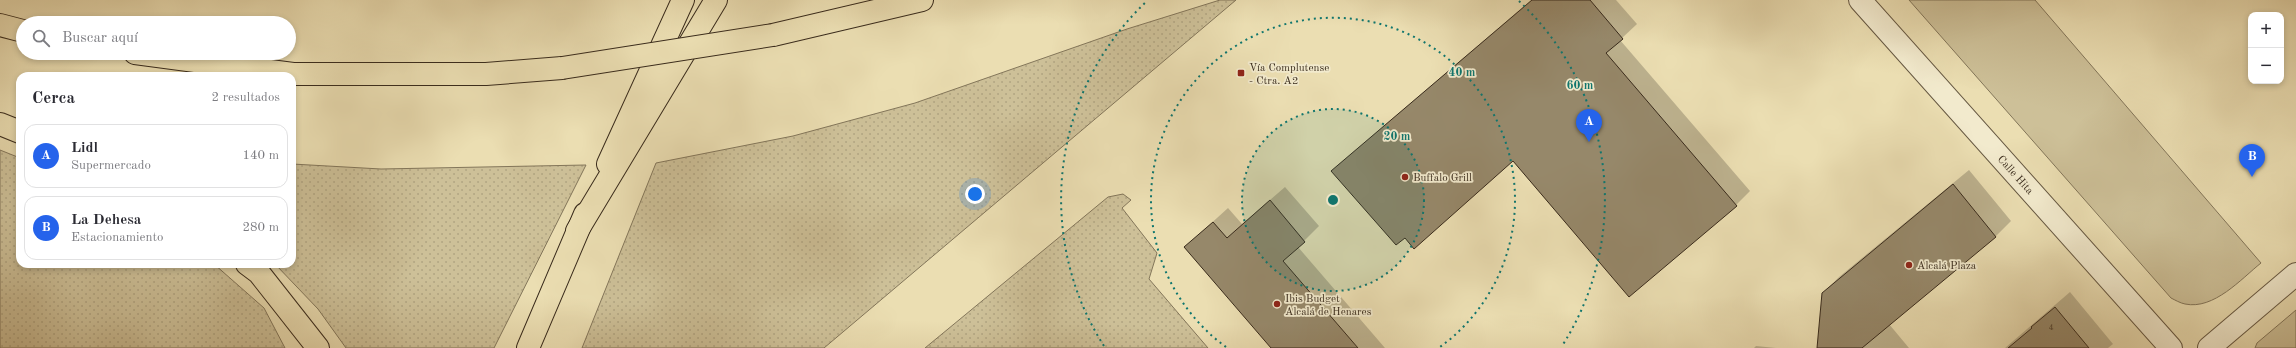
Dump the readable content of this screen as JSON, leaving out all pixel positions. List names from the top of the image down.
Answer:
{
  "streets": {
    "street": ["Calle Hita"]
  },
  "places": {
    "transit": ["Vía Complutense - Ctra. A2"],
    "other": ["Buffalo Grill", "Alcalá Plaza", "Ibis Budget Alcalá de Henares"]
  },
  "house_numbers": ["4"],
  "page": {
    "map_buttons": ["+", "−"],
    "search": "Buscar aquí",
    "heading": ["Cerca", "2 resultados"],
    "pins": ["A", "B"],
    "list": [
      {
        "mark": "A",
        "name": "Lidl",
        "note": "Supermercado",
        "value": "140 m"
      },
      {
        "mark": "B",
        "name": "La Dehesa",
        "note": "Estacionamiento",
        "value": "280 m"
      }
    ]
  },
  "rings": ["40 m", "60 m", "20 m"]
}
